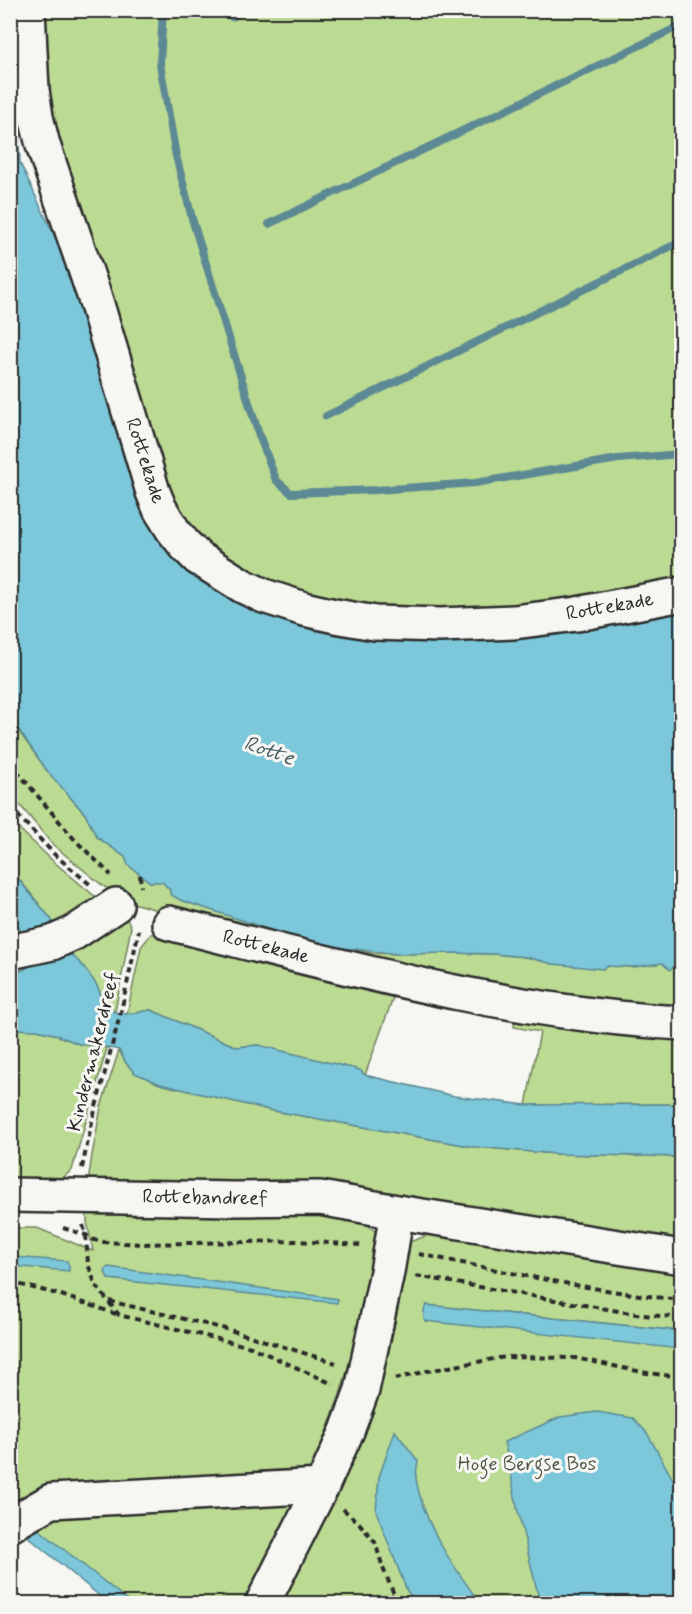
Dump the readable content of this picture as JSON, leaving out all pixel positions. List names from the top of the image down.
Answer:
{
  "streets": {
    "street": ["Rottekade", "Rottebandreef"],
    "path": ["Kindermakerdreef"]
  },
  "crossings": [
    ["Rottekade", "Kindermakerdreef"],
    ["Kindermakerdreef", "Rottebandreef"]
  ],
  "water": ["Rotte"],
  "parks": ["Hoge Bergse Bos"]
}
